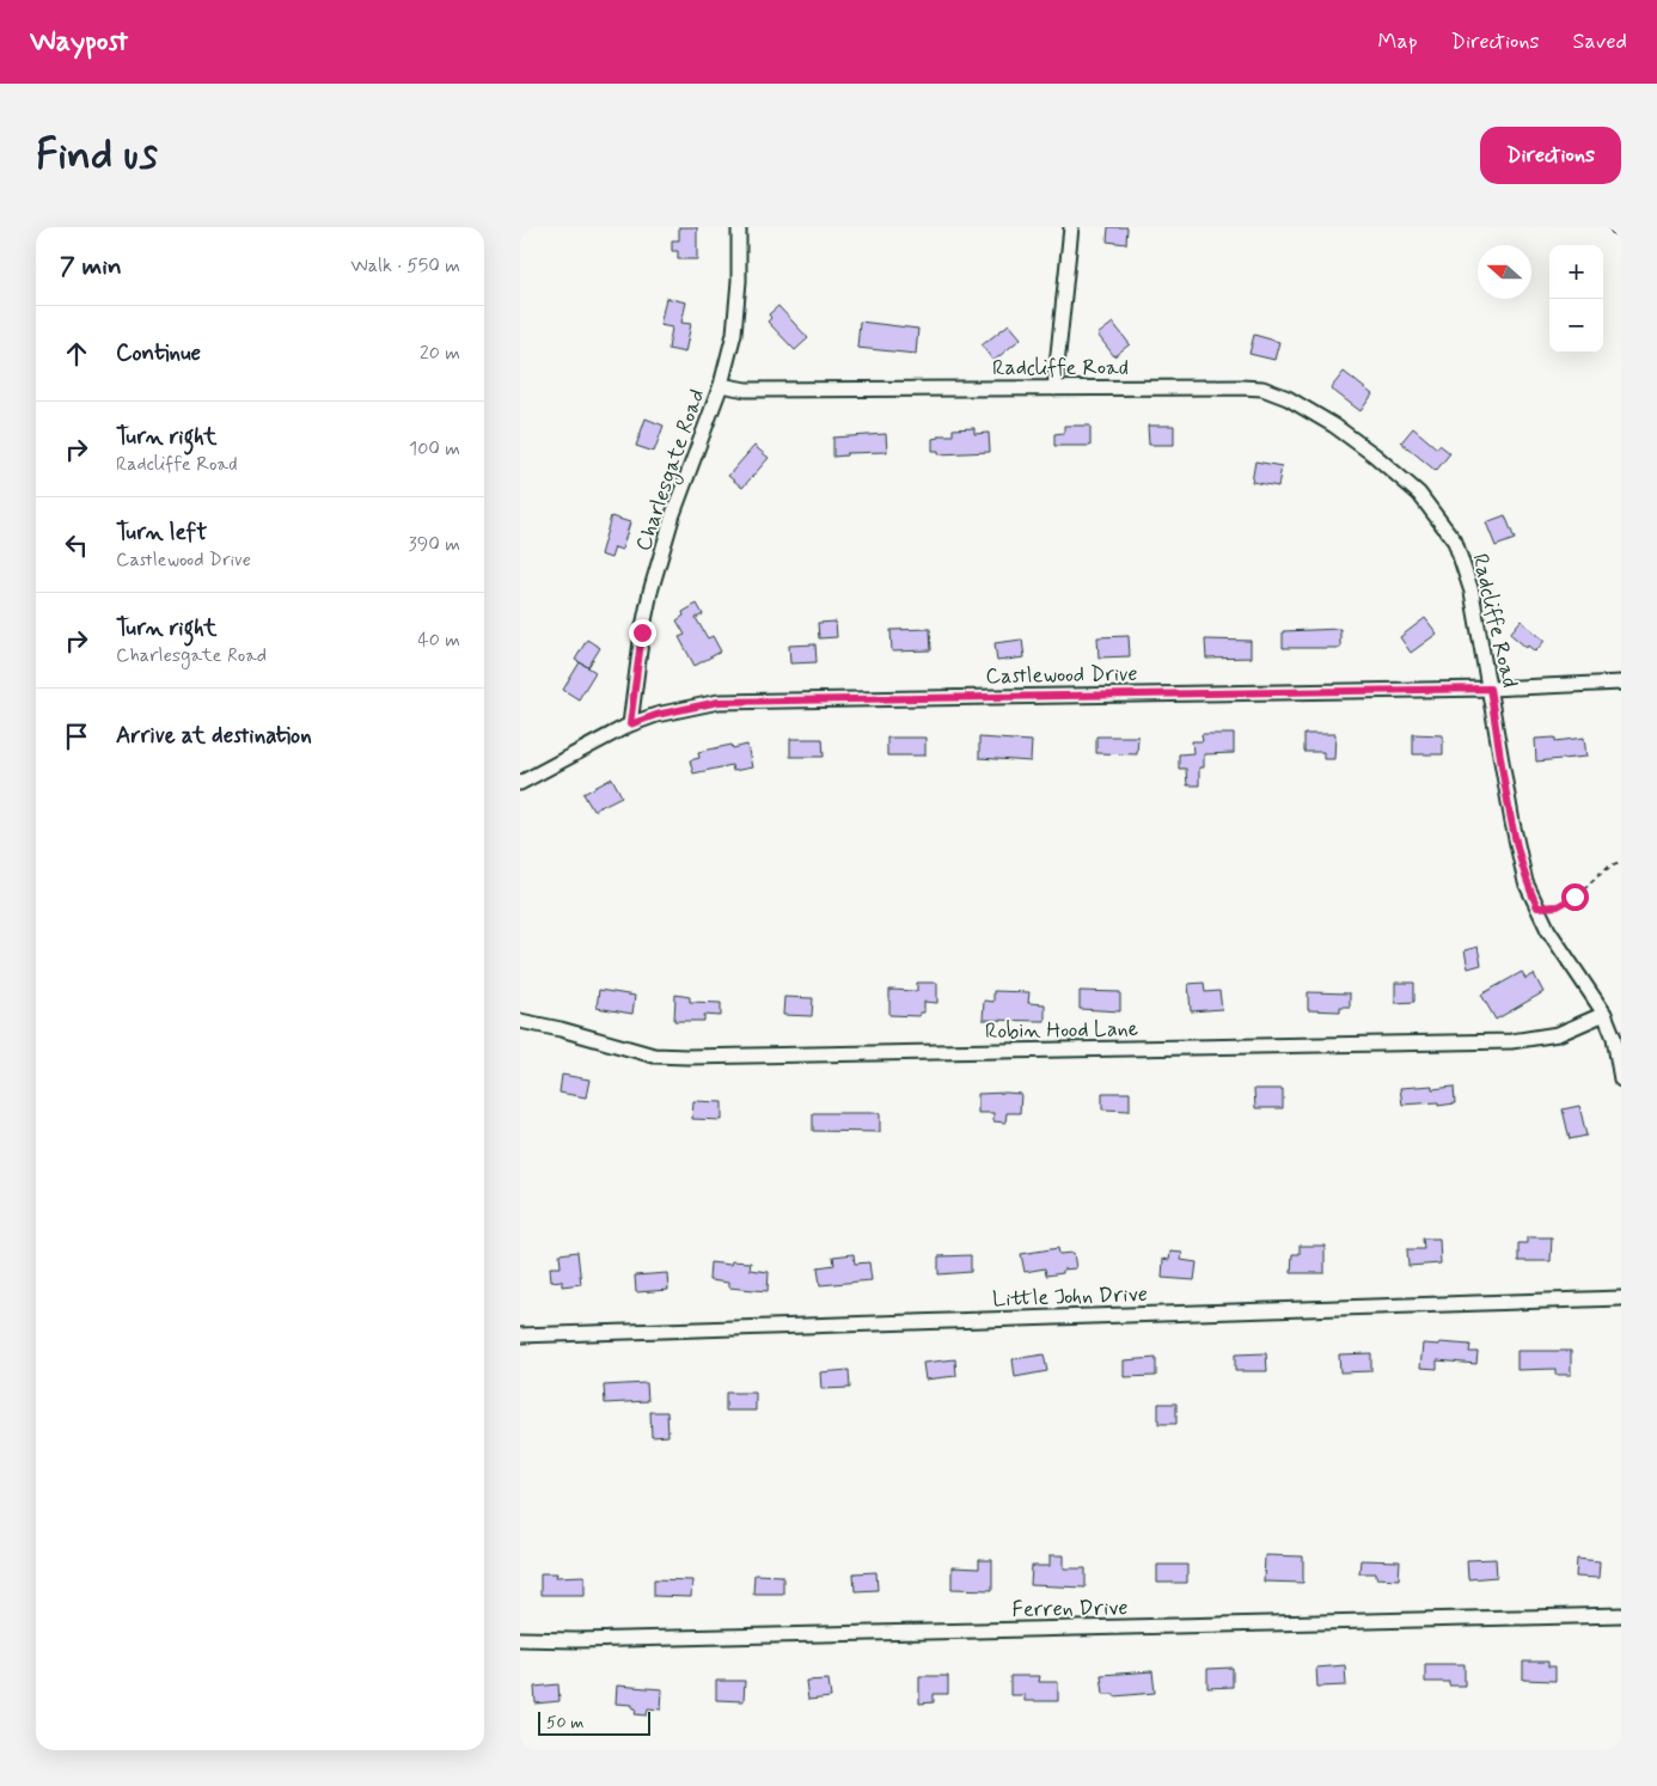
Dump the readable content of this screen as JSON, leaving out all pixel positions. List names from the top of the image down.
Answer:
{
  "streets": {
    "street": [
      "Radcliffe Road",
      "Charlesgate Road",
      "Castlewood Drive",
      "Robin Hood Lane",
      "Little John Drive",
      "Ferren Drive"
    ]
  },
  "crossings": [
    ["Radcliffe Road", "Charlesgate Road"],
    ["Radcliffe Road", "Castlewood Drive"],
    ["Radcliffe Road", "Robin Hood Lane"],
    ["Charlesgate Road", "Castlewood Drive"]
  ],
  "scale_bar": "50 m",
  "north": "left",
  "page": {
    "header": "Waypost",
    "nav": ["Map", "Directions", "Saved"],
    "buttons": "Directions",
    "title": "Find us",
    "heading": ["7 min", "Walk · 550 m"],
    "map_buttons": ["+", "−"],
    "list": [
      ["Continue", "20 m"],
      ["Turn right", "Radcliffe Road", "100 m"],
      ["Turn left", "Castlewood Drive", "390 m"],
      ["Turn right", "Charlesgate Road", "40 m"],
      "Arrive at destination"
    ],
    "scale": "50 m"
  }
}
